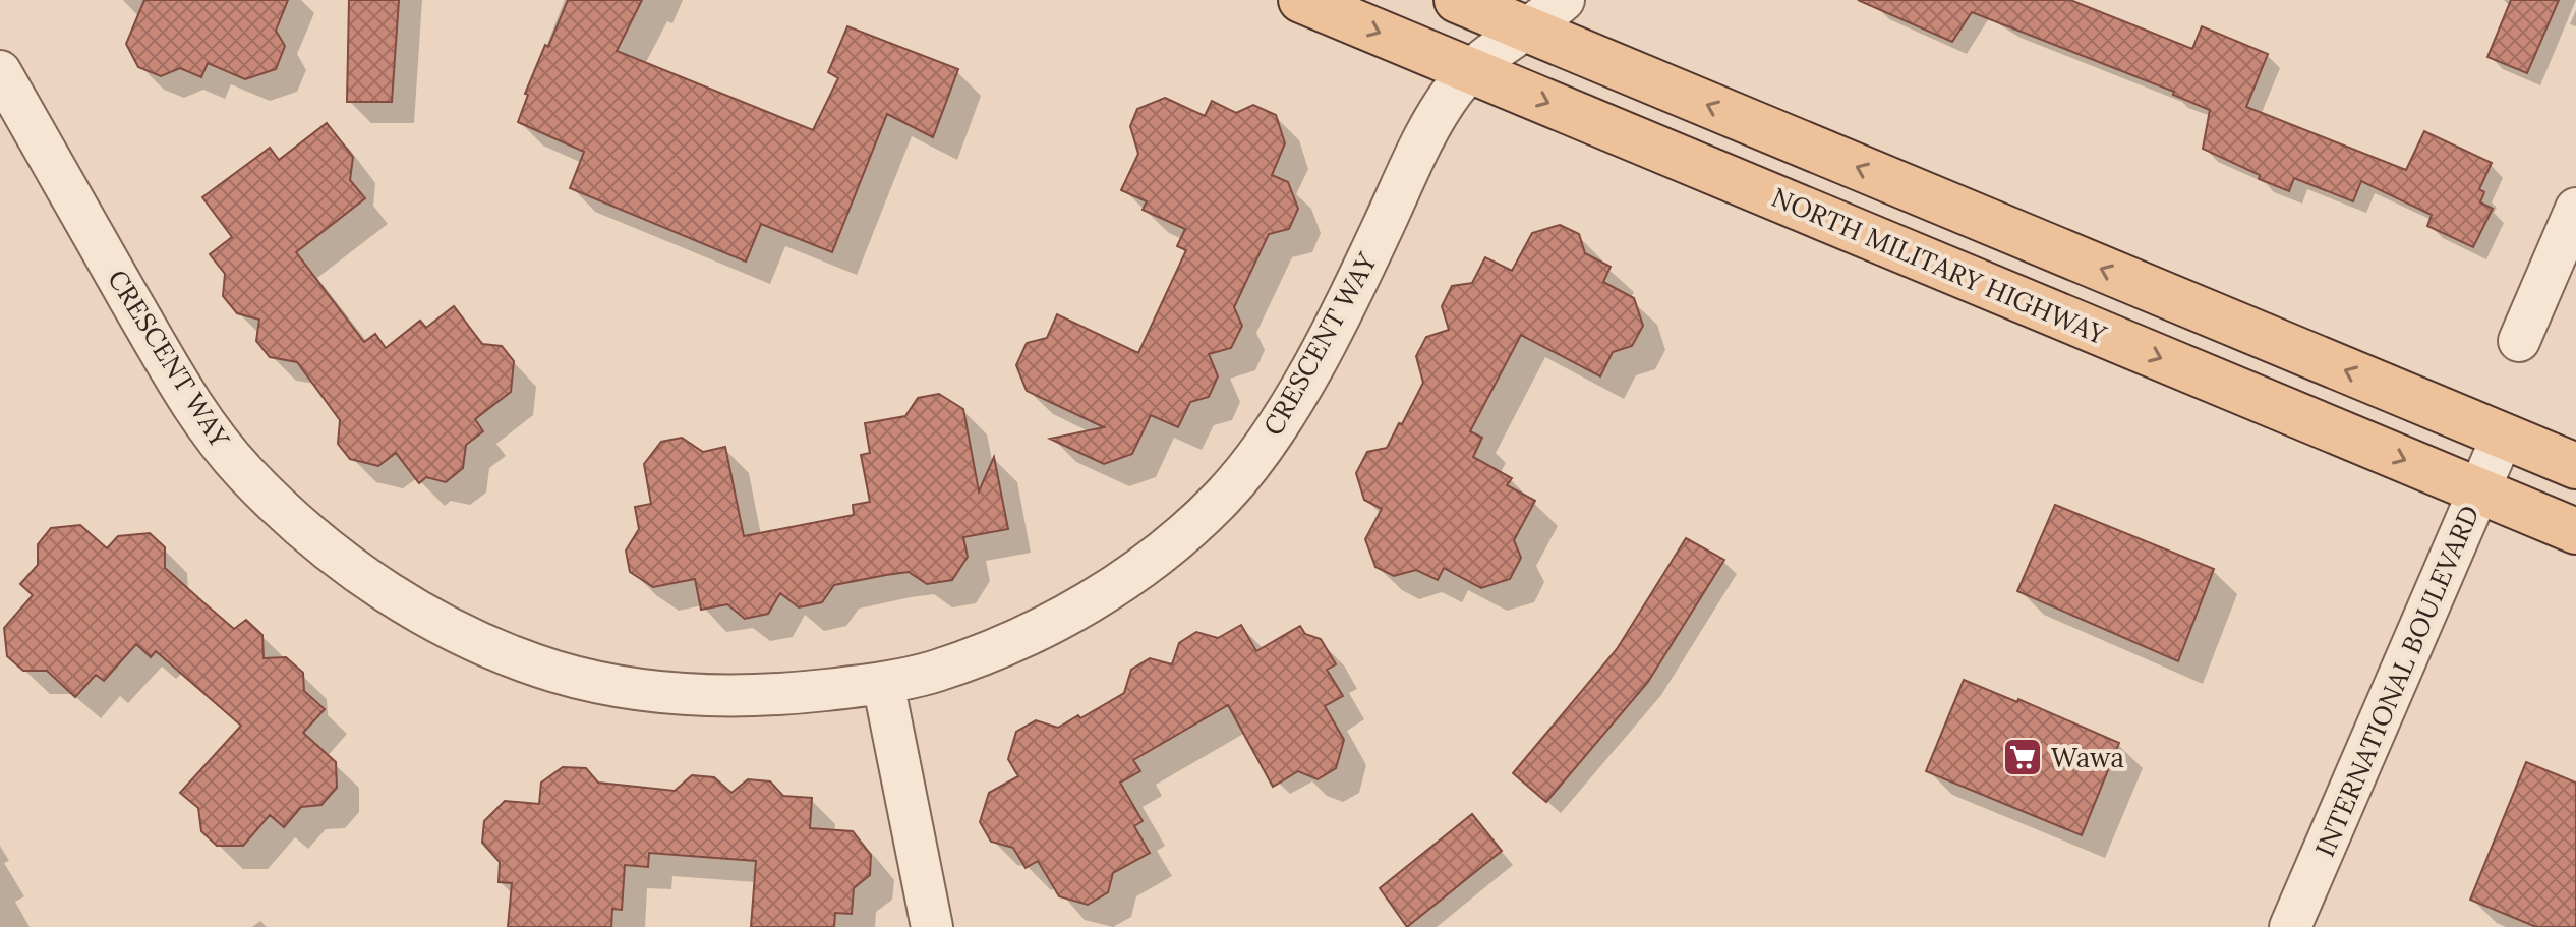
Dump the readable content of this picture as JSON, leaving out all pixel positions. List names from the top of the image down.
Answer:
{
  "streets": {
    "main road": ["NORTH MILITARY HIGHWAY"],
    "street": ["CRESCENT WAY", "INTERNATIONAL BOULEVARD"]
  },
  "crossings": [
    ["NORTH MILITARY HIGHWAY", "CRESCENT WAY"],
    ["NORTH MILITARY HIGHWAY", "INTERNATIONAL BOULEVARD"]
  ],
  "places": {
    "supermarket": ["Wawa"]
  }
}
